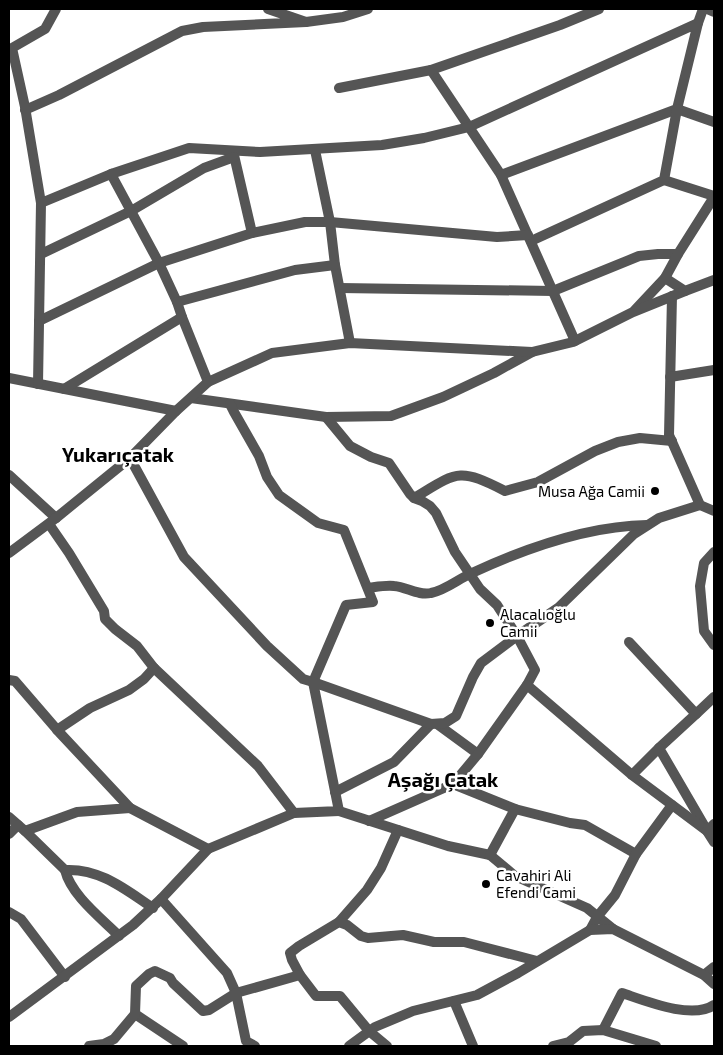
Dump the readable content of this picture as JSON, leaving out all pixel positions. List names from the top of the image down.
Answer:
{
  "districts": ["Yukarıçatak", "Aşağı Çatak"],
  "places": ["Musa Ağa Camii", "Alacalıoğlu Camii", "Cavahiri Ali Efendi Cami"]
}
